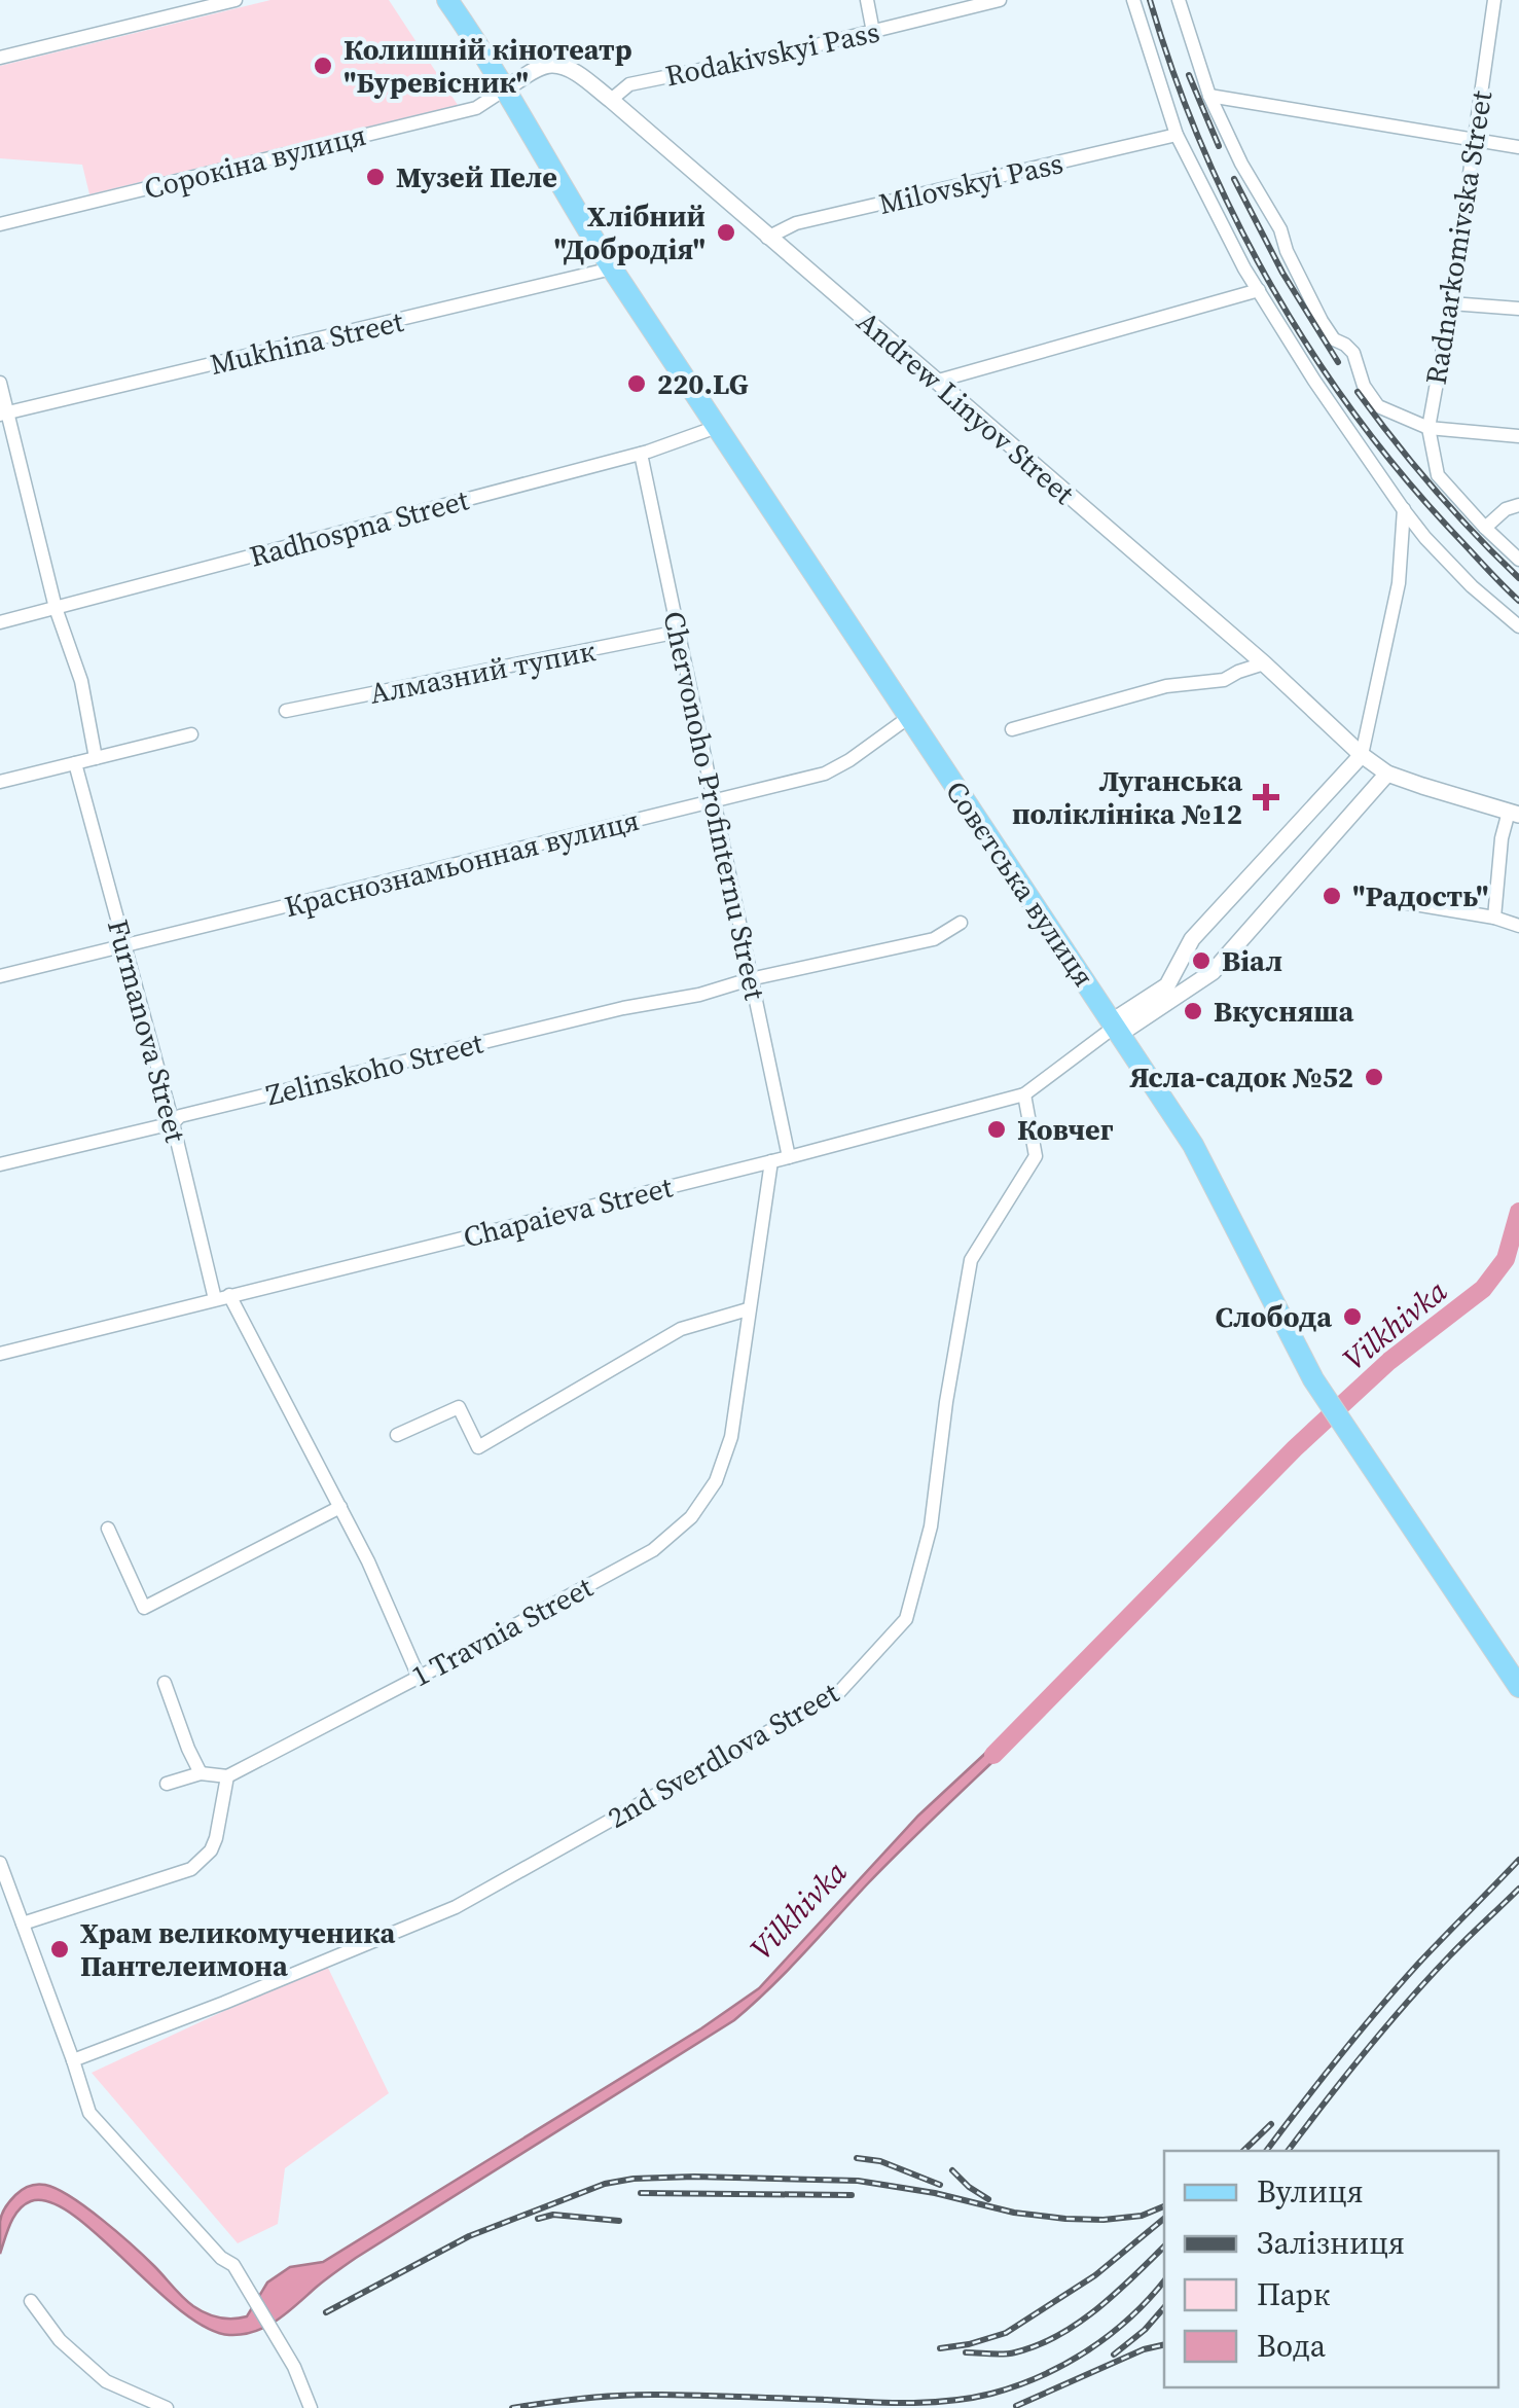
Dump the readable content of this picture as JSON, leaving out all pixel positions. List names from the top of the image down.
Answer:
{
  "streets": {
    "main road": ["Совєтська вулиця"],
    "street": [
      "Rodakivskyi Pass",
      "Сорокіна вулиця",
      "Milovskyi Pass",
      "Radnarkomivska Street",
      "Mukhina Street",
      "Andrew Linyov Street",
      "Radhospna Street",
      "Алмазний тупик",
      "Chervonoho Profinternu Street",
      "Краснознамьонная вулиця",
      "Furmanova Street",
      "Zelinskoho Street",
      "Chapaieva Street",
      "1 Travnia Street",
      "2nd Sverdlova Street"
    ]
  },
  "crossings": [
    ["Rodakivskyi Pass", "Andrew Linyov Street"],
    ["Сорокіна вулиця", "Andrew Linyov Street"],
    ["Сорокіна вулиця", "Совєтська вулиця"],
    ["Milovskyi Pass", "Andrew Linyov Street"],
    ["Mukhina Street", "Совєтська вулиця"],
    ["Andrew Linyov Street", "Совєтська вулиця"],
    ["Andrew Linyov Street", "Chapaieva Street"],
    ["Radhospna Street", "Chervonoho Profinternu Street"],
    ["Radhospna Street", "Совєтська вулиця"],
    ["Алмазний тупик", "Chervonoho Profinternu Street"],
    ["Chervonoho Profinternu Street", "Краснознамьонная вулиця"],
    ["Chervonoho Profinternu Street", "Zelinskoho Street"],
    ["Chervonoho Profinternu Street", "Chapaieva Street"],
    ["Краснознамьонная вулиця", "Совєтська вулиця"],
    ["Краснознамьонная вулиця", "Furmanova Street"],
    ["Совєтська вулиця", "Chapaieva Street"],
    ["Furmanova Street", "Zelinskoho Street"],
    ["Furmanova Street", "Chapaieva Street"],
    ["Furmanova Street", "1 Travnia Street"],
    ["Chapaieva Street", "1 Travnia Street"],
    ["Chapaieva Street", "2nd Sverdlova Street"]
  ],
  "water": ["Vilkhivka"],
  "places": {
    "other": [
      "Колишній кінотеатр \"Буревісник\"",
      "Музей Пеле",
      "Хлібний \"Добродія\"",
      "220.LG",
      "\"Радость\"",
      "Віал",
      "Вкусняша",
      "Ясла-садок №52",
      "Ковчег",
      "Слобода",
      "Храм великомученика Пантелеимона"
    ],
    "health": ["Луганська поліклініка №12"]
  },
  "legend": [
    "Вулиця",
    "Залізниця",
    "Парк",
    "Вода"
  ]
}
